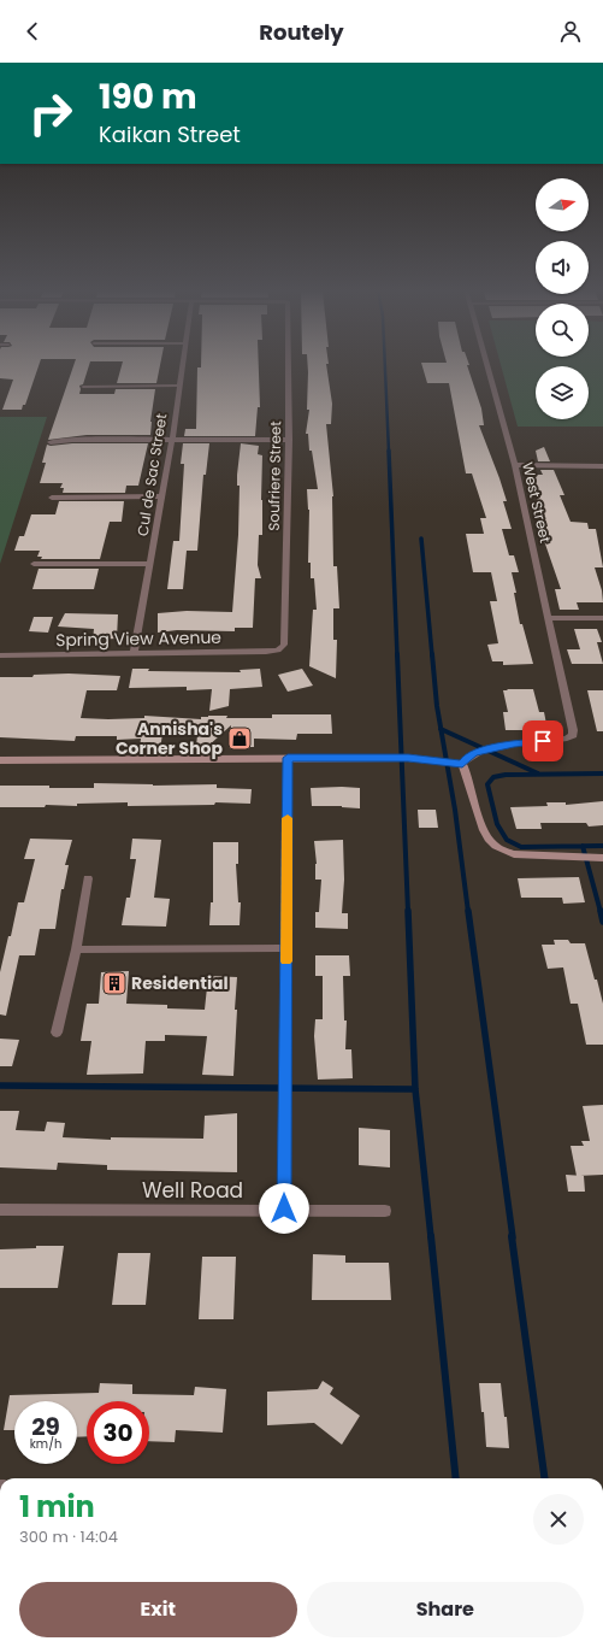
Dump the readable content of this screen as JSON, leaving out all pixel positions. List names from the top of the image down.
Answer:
{
  "streets": {
    "street": [
      "Cul de Sac Street",
      "Soufriere Street",
      "West Street",
      "Spring View Avenue",
      "Well Road"
    ]
  },
  "crossings": [
    ["Cul de Sac Street", "Spring View Avenue"],
    ["Soufriere Street", "Spring View Avenue"]
  ],
  "places": {
    "shop": ["Annisha's Corner Shop"],
    "building": ["Residential"]
  },
  "north": "right",
  "page": {
    "header": "Routely",
    "turn": ["190 m", "Kaikan Street"],
    "speed": "29 km/h",
    "limit": "30",
    "heading": ["1 min", "300 m · 14:04"],
    "buttons": ["Exit", "Share"]
  }
}
